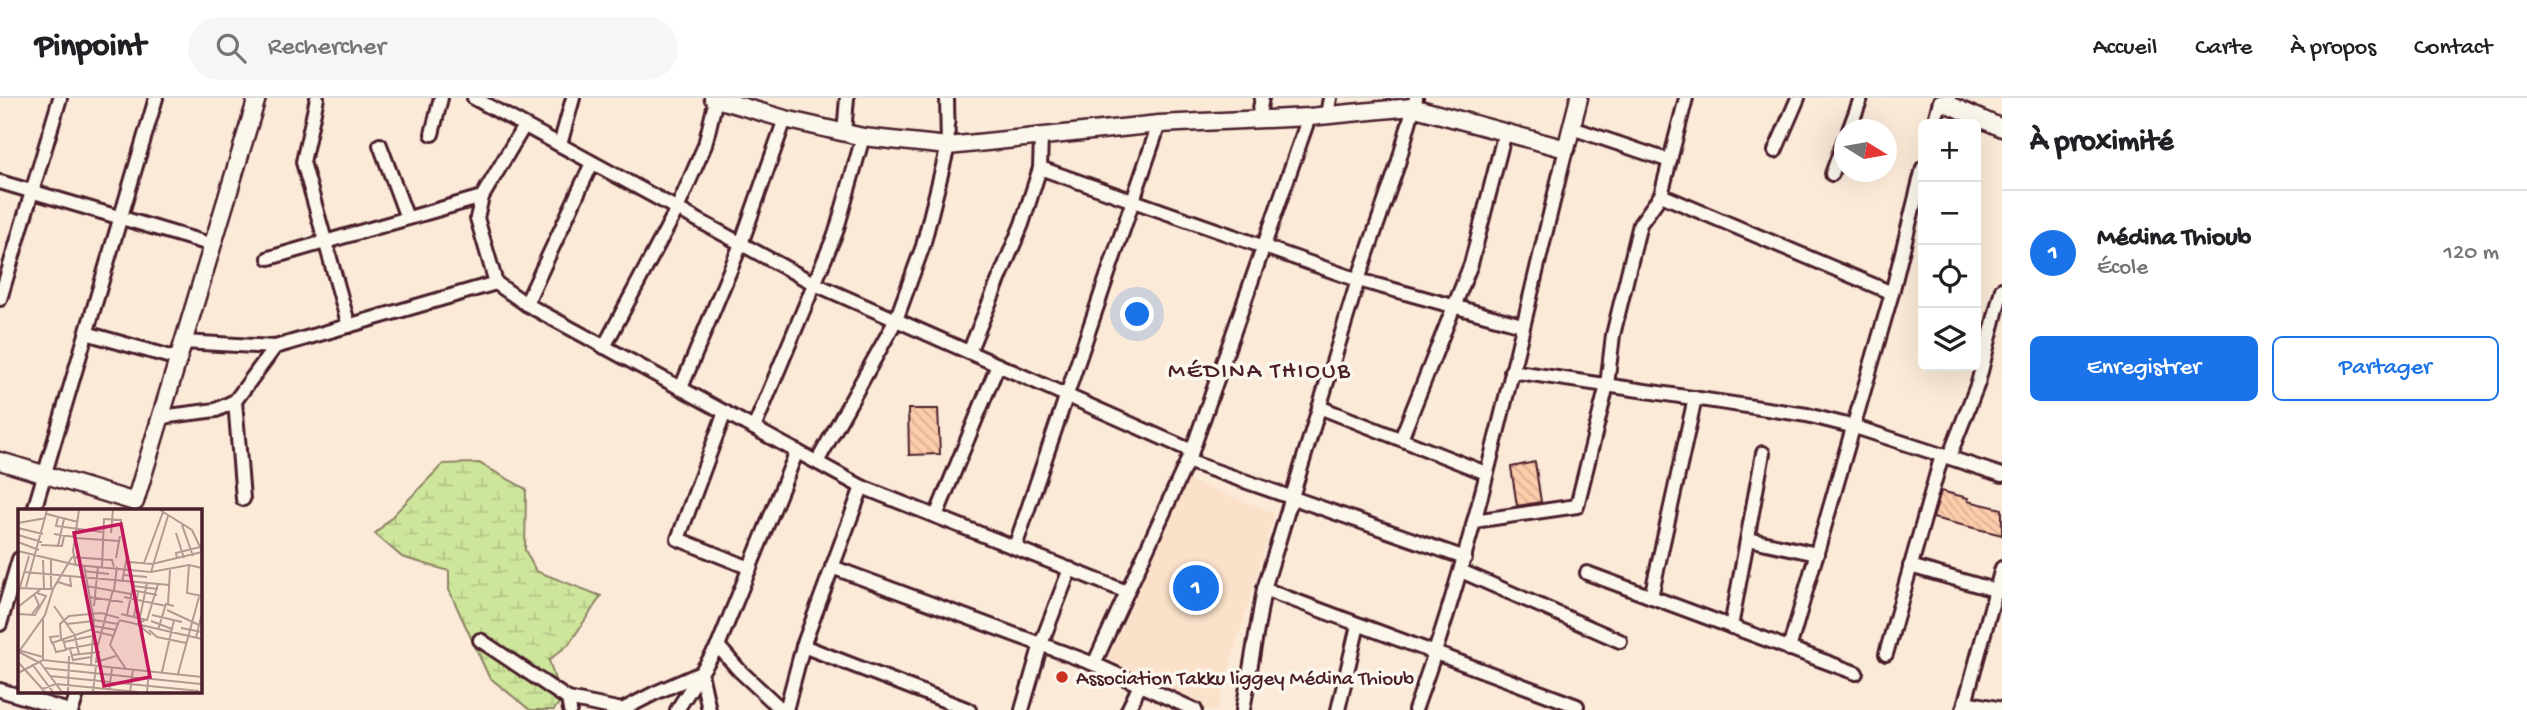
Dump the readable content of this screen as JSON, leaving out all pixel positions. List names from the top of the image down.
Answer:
{
  "districts": ["MÉDINA THIOUB"],
  "places": ["Association Takku liggey Médina Thioub"],
  "north": "right",
  "page": {
    "header": "Pinpoint",
    "search": "Rechercher",
    "nav": [
      "Accueil",
      "Carte",
      "À propos",
      "Contact"
    ],
    "heading": "À proximité",
    "map_buttons": ["+", "−"],
    "list": [
      {
        "mark": "1",
        "name": "Médina Thioub",
        "note": "École",
        "value": "120 m"
      }
    ],
    "buttons": ["Enregistrer", "Partager"],
    "pins": "1"
  }
}
